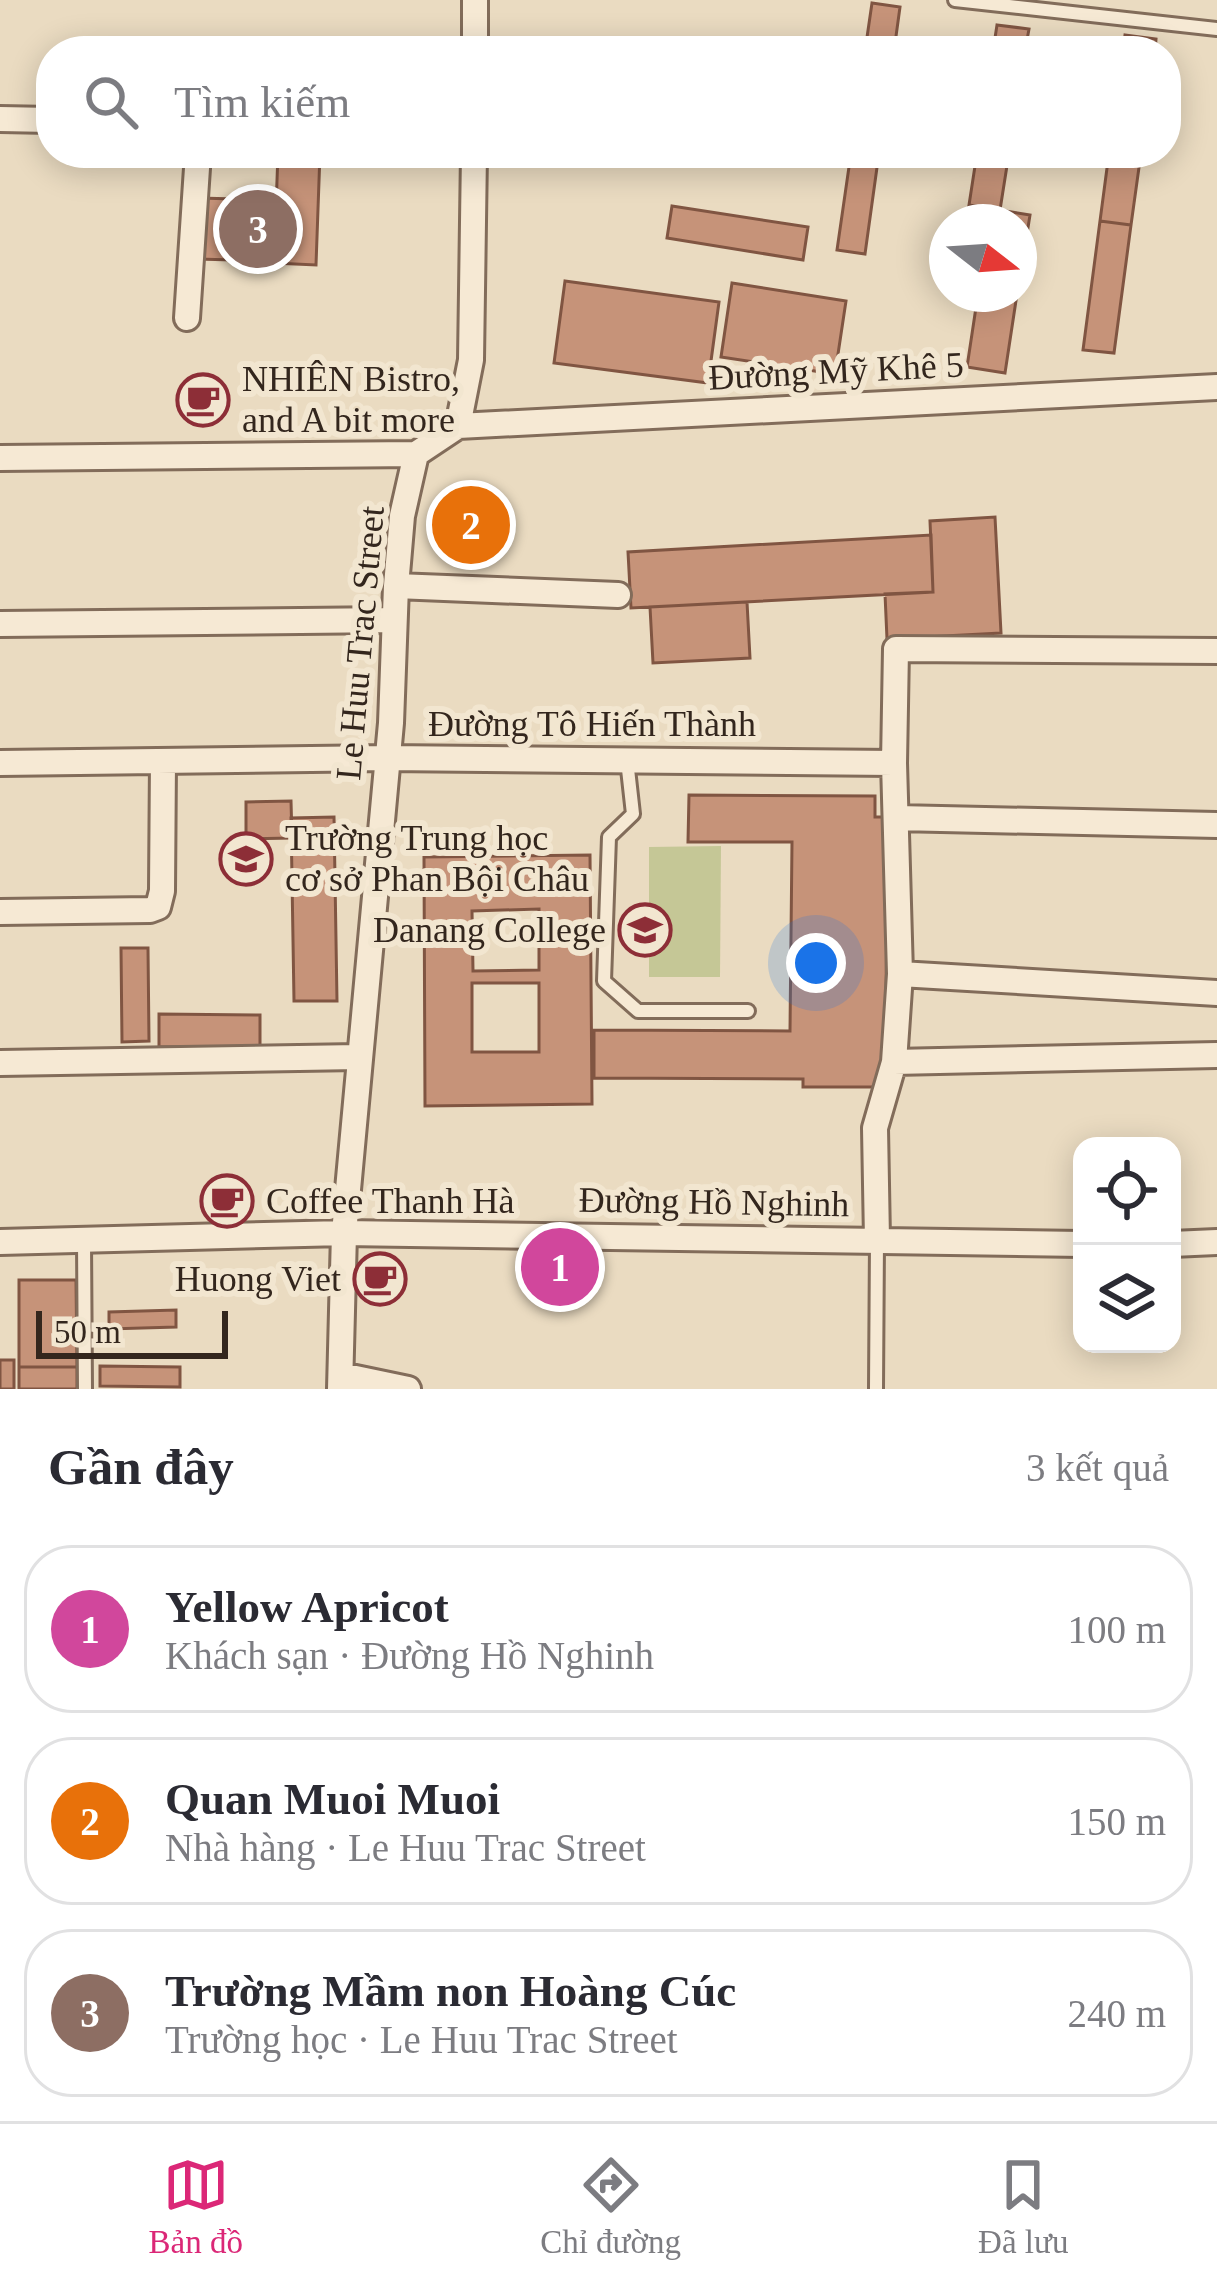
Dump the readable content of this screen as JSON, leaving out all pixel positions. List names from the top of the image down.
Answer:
{
  "streets": {
    "street": [
      "Đường Mỹ Khê 5",
      "Le Huu Trac Street",
      "Đường Tô Hiến Thành",
      "Đường Hồ Nghinh"
    ]
  },
  "crossings": [
    ["Le Huu Trac Street", "Đường Tô Hiến Thành"],
    ["Le Huu Trac Street", "Đường Hồ Nghinh"]
  ],
  "places": {
    "cafe": ["NHIÊN Bistro, and A bit more", "Coffee Thanh Hà", "Huong Viet"],
    "school or university": ["Trường Trung học cơ sở Phan Bội Châu", "Danang College"]
  },
  "scale_bar": "50 m",
  "north": "right",
  "page": {
    "search": "Tìm kiếm",
    "pins": ["3", "2", "1"],
    "scale": "50 m",
    "heading": ["Gần đây", "3 kết quả"],
    "list": [
      {
        "mark": "1",
        "name": "Yellow Apricot",
        "note": "Khách sạn · Đường Hồ Nghinh",
        "value": "100 m"
      },
      {
        "mark": "2",
        "name": "Quan Muoi Muoi",
        "note": "Nhà hàng · Le Huu Trac Street",
        "value": "150 m"
      },
      {
        "mark": "3",
        "name": "Trường Mầm non Hoàng Cúc",
        "note": "Trường học · Le Huu Trac Street",
        "value": "240 m"
      }
    ],
    "nav": ["Bản đồ", "Chỉ đường", "Đã lưu"]
  }
}
